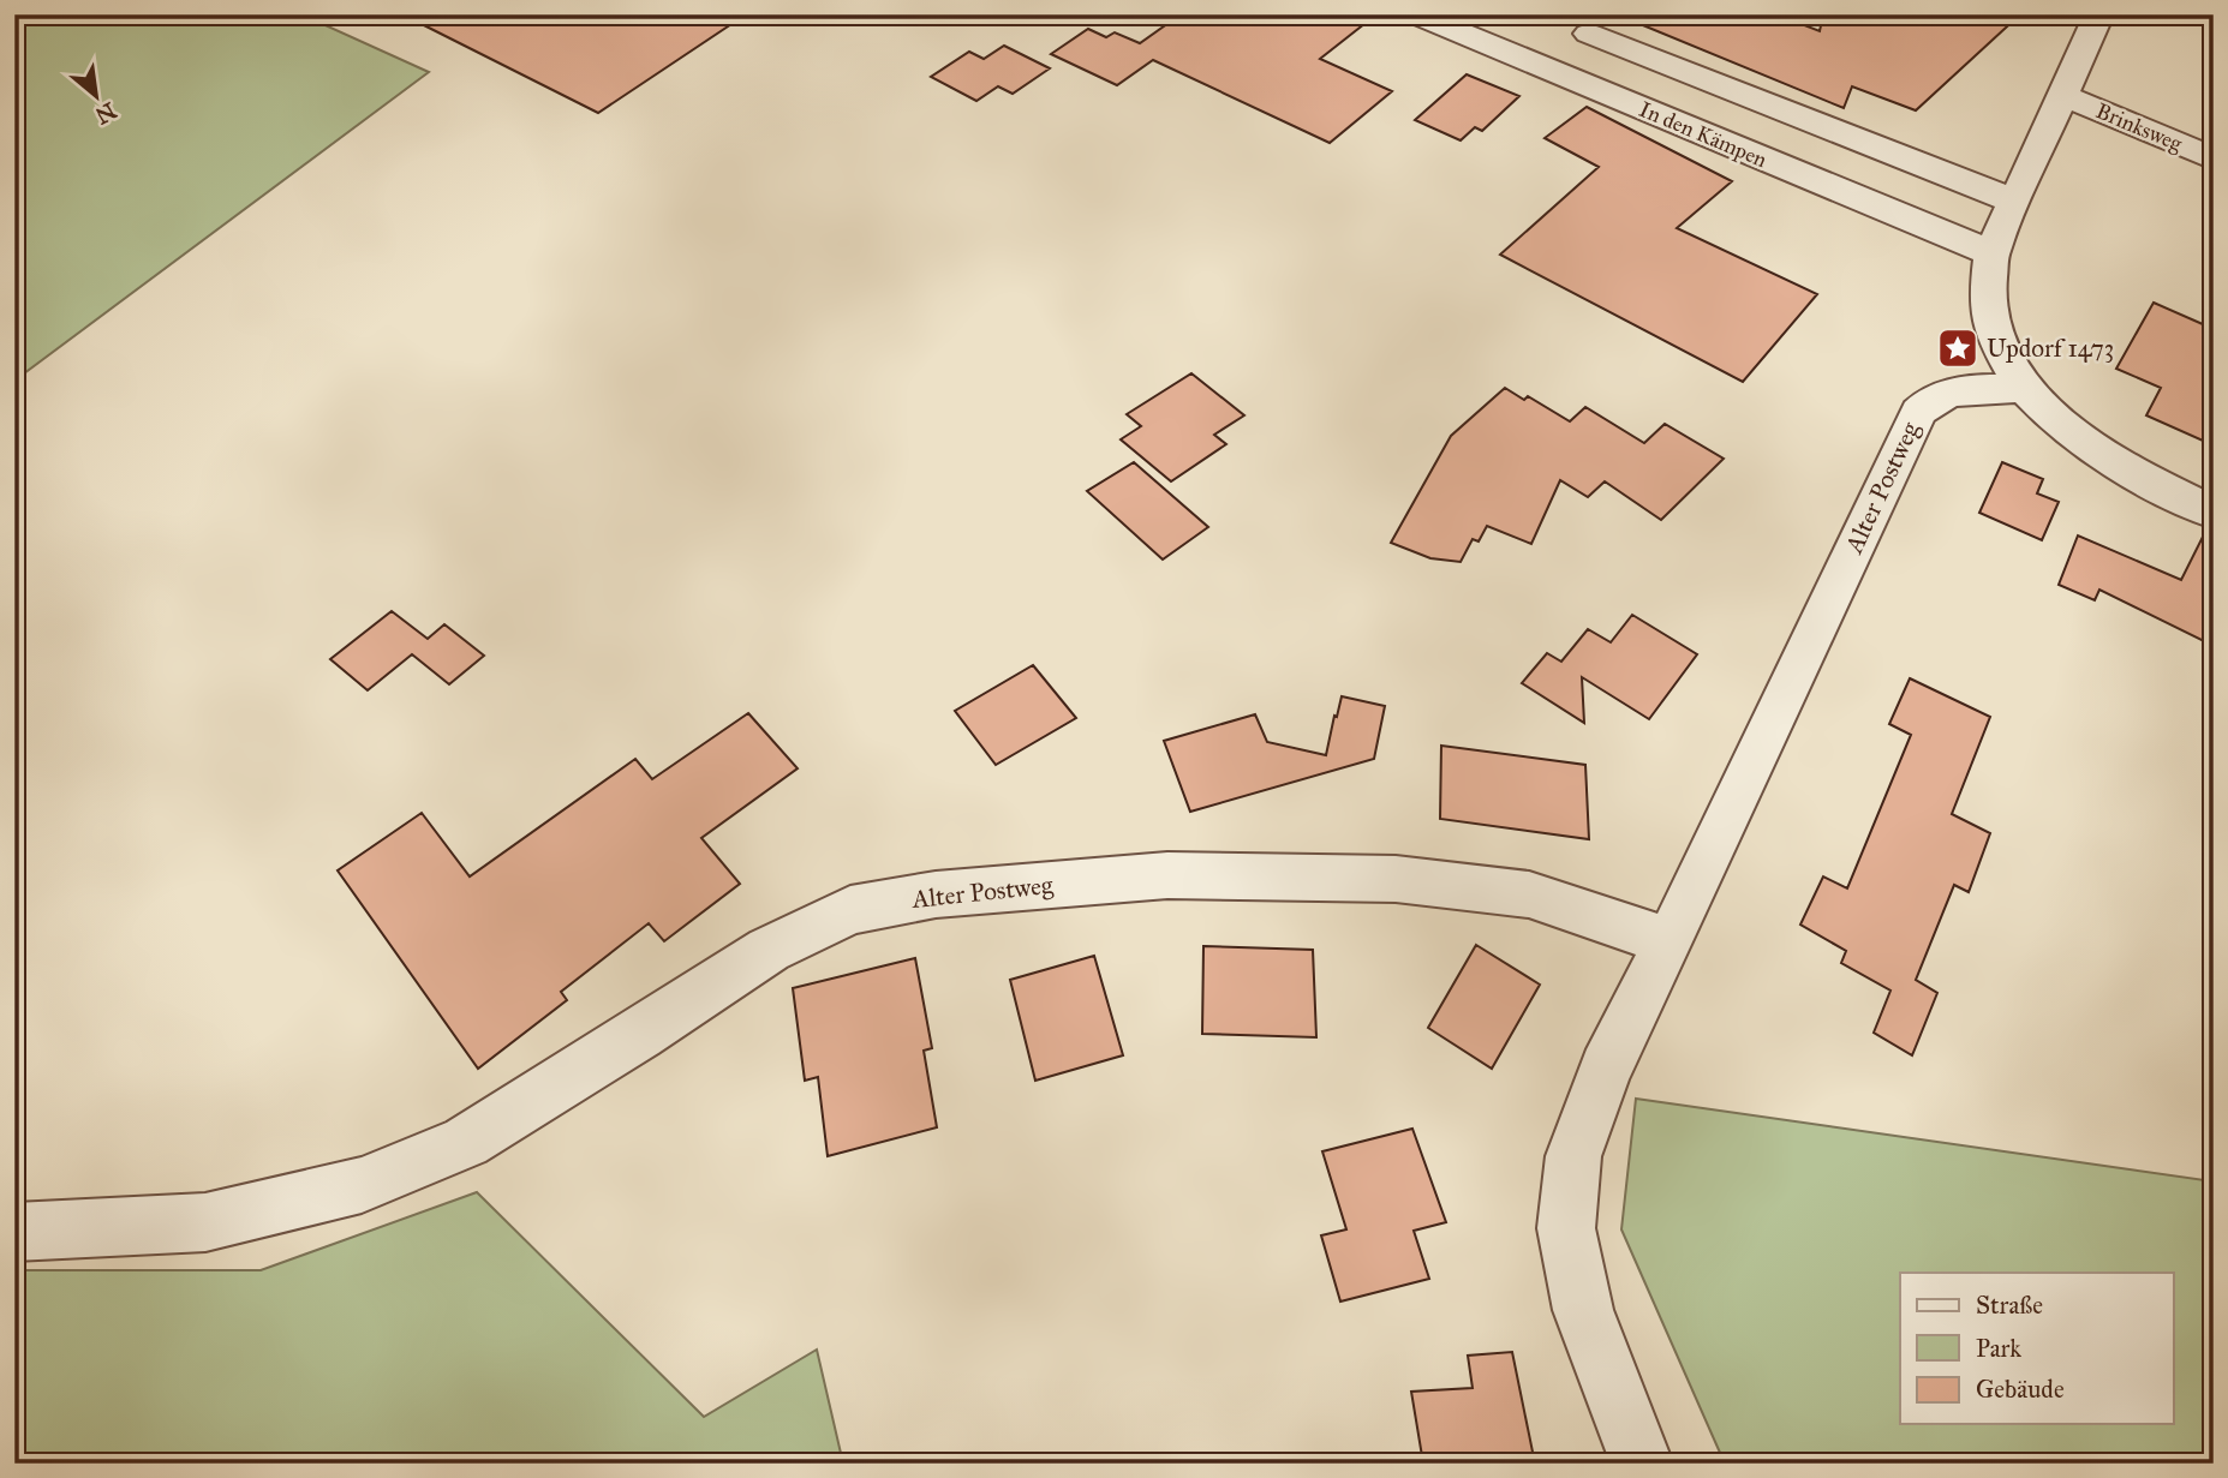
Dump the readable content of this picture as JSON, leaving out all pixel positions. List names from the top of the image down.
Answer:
{
  "streets": {
    "street": ["Brinksweg", "In den Kämpen", "Alter Postweg"]
  },
  "places": {
    "place": ["Updorf 1473"]
  },
  "legend": ["Straße", "Park", "Gebäude"],
  "north": "bottom right"
}
